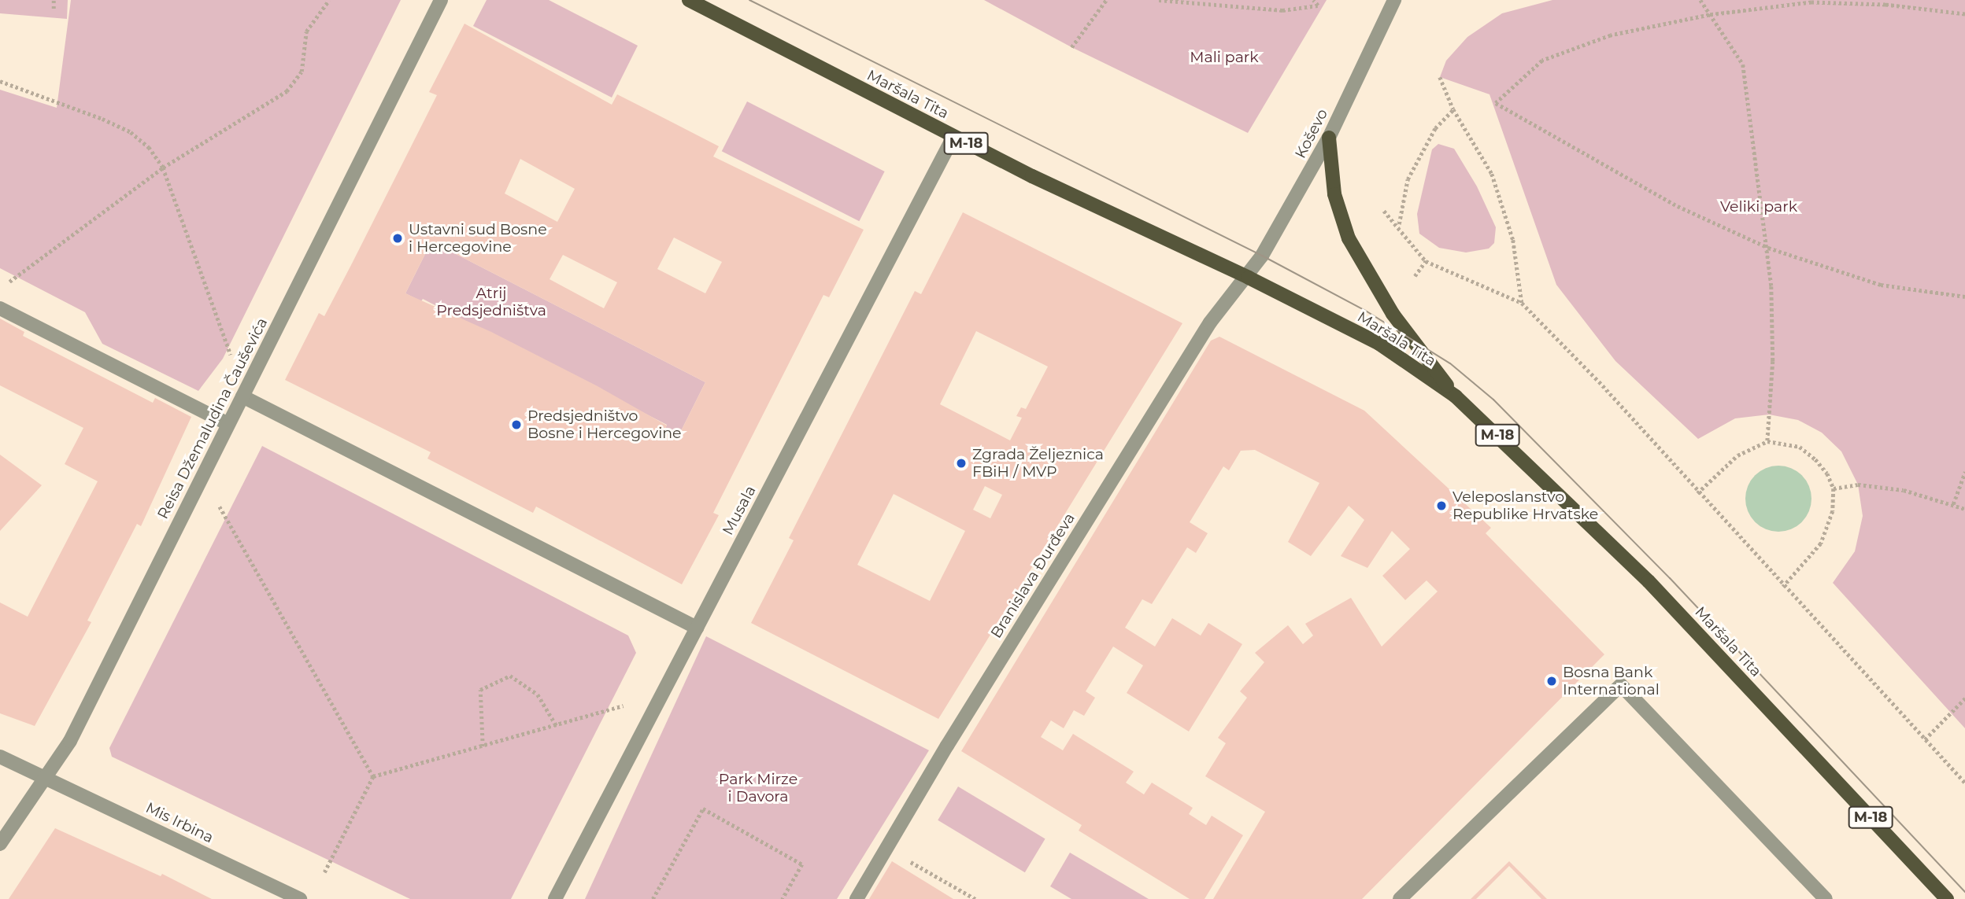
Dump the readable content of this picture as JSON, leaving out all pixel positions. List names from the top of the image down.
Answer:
{
  "streets": {
    "main road": ["Maršala Tita", "M-18"],
    "street": [
      "Koševo",
      "Reisa Džemaludina Čauševića",
      "Musala",
      "Branislava Đurđeva",
      "Mis Irbina"
    ]
  },
  "crossings": [
    ["Maršala Tita", "Koševo"],
    ["Maršala Tita", "Musala"],
    ["Maršala Tita", "Branislava Đurđeva"],
    ["Koševo", "Branislava Đurđeva"],
    ["Reisa Džemaludina Čauševića", "Mis Irbina"]
  ],
  "parks": [
    "Mali park",
    "Veliki park",
    "Atrij Predsjedništva",
    "Park Mirze i Davora"
  ],
  "places": [
    "Ustavni sud Bosne i Hercegovine",
    "Predsjedništvo Bosne i Hercegovine",
    "Zgrada Željeznica FBiH / MVP",
    "Veleposlanstvo Republike Hrvatske",
    "Bosna Bank International"
  ]
}
